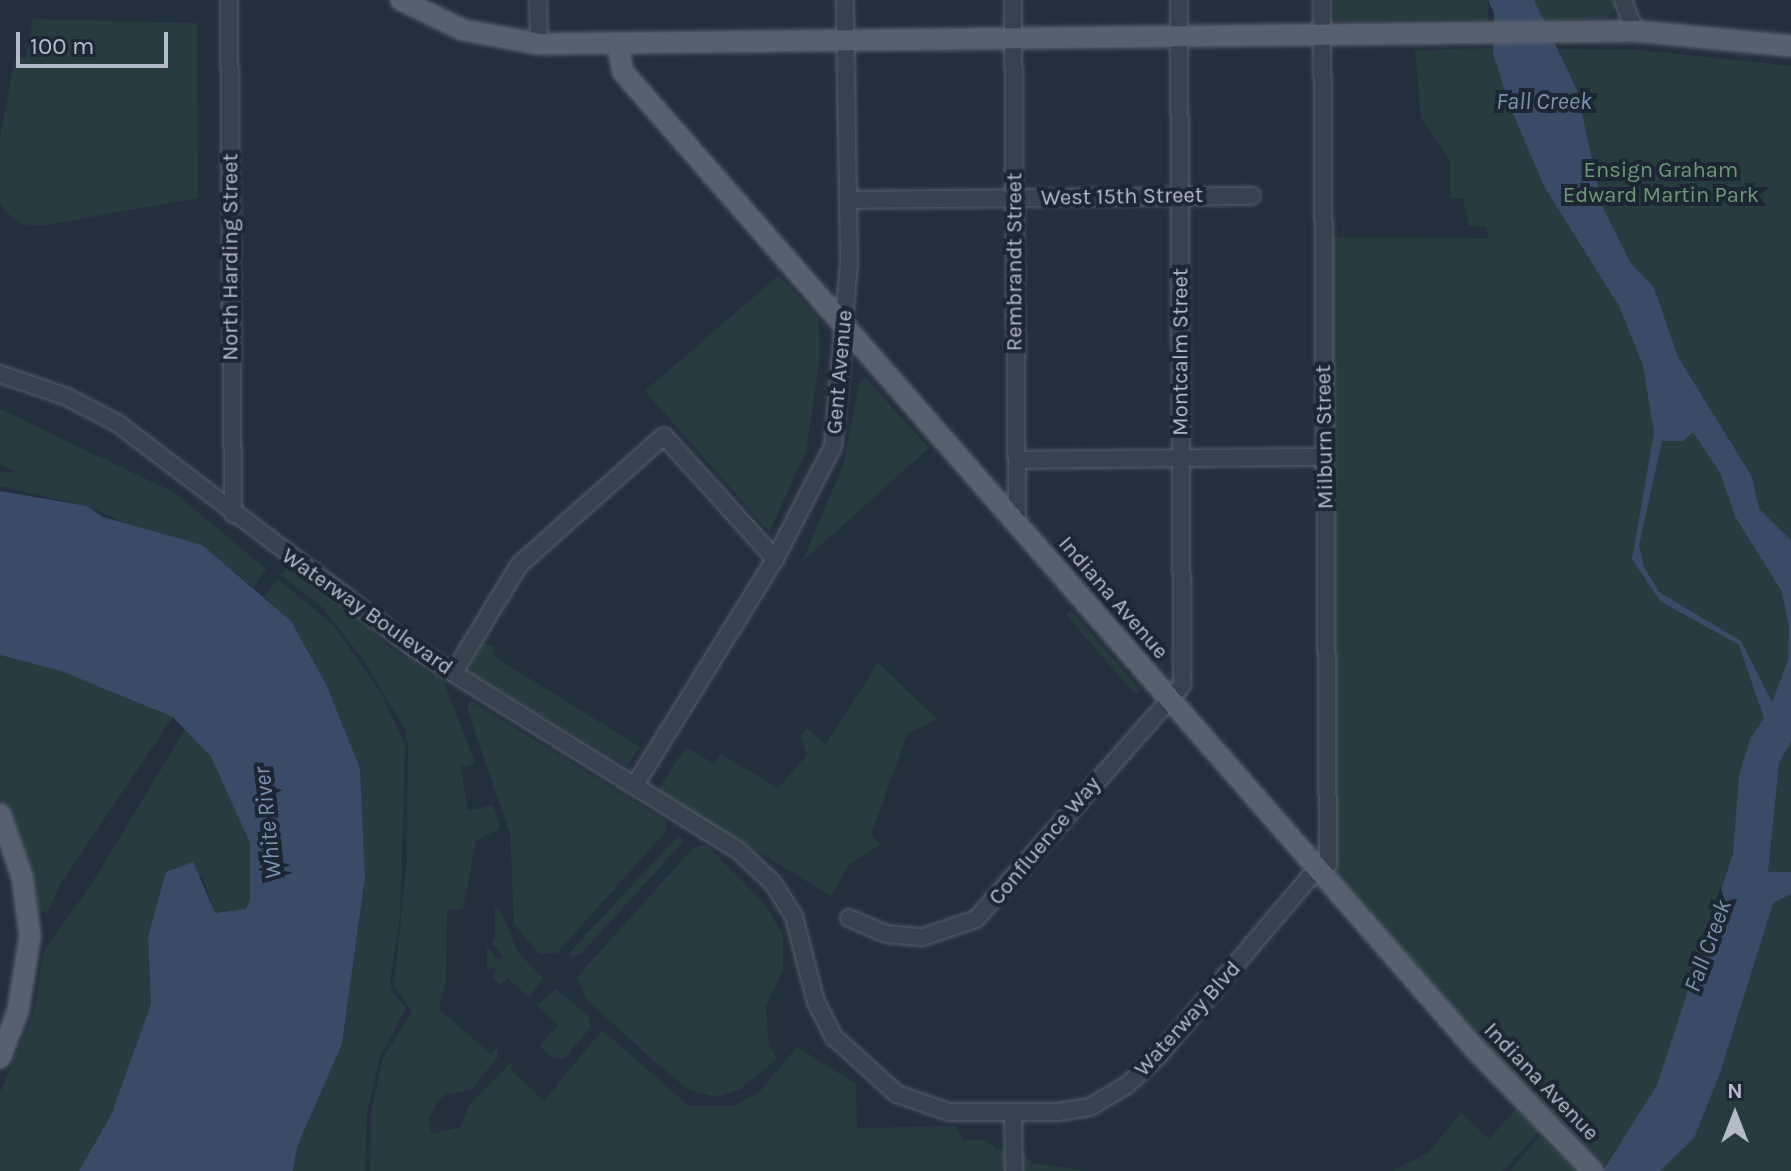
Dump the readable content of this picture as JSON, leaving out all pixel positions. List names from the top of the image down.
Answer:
{
  "streets": {
    "main road": ["Indiana Avenue"],
    "street": [
      "West 15th Street",
      "North Harding Street",
      "Rembrandt Street",
      "Montcalm Street",
      "Gent Avenue",
      "Milburn Street",
      "Waterway Boulevard",
      "Confluence Way",
      "Waterway Blvd"
    ]
  },
  "crossings": [
    ["West 15th Street", "Rembrandt Street"],
    ["West 15th Street", "Montcalm Street"],
    ["West 15th Street", "Gent Avenue"],
    ["North Harding Street", "Waterway Boulevard"],
    ["Rembrandt Street", "Indiana Avenue"],
    ["Montcalm Street", "Indiana Avenue"],
    ["Montcalm Street", "Confluence Way"],
    ["Gent Avenue", "Indiana Avenue"],
    ["Gent Avenue", "Waterway Boulevard"],
    ["Milburn Street", "Indiana Avenue"],
    ["Milburn Street", "Waterway Blvd"],
    ["Indiana Avenue", "Confluence Way"],
    ["Indiana Avenue", "Waterway Blvd"],
    ["Waterway Boulevard", "Waterway Blvd"]
  ],
  "water": ["Fall Creek", "White River"],
  "parks": ["Ensign Graham Edward Martin Park"],
  "scale_bar": "100 m",
  "north": "top"
}
